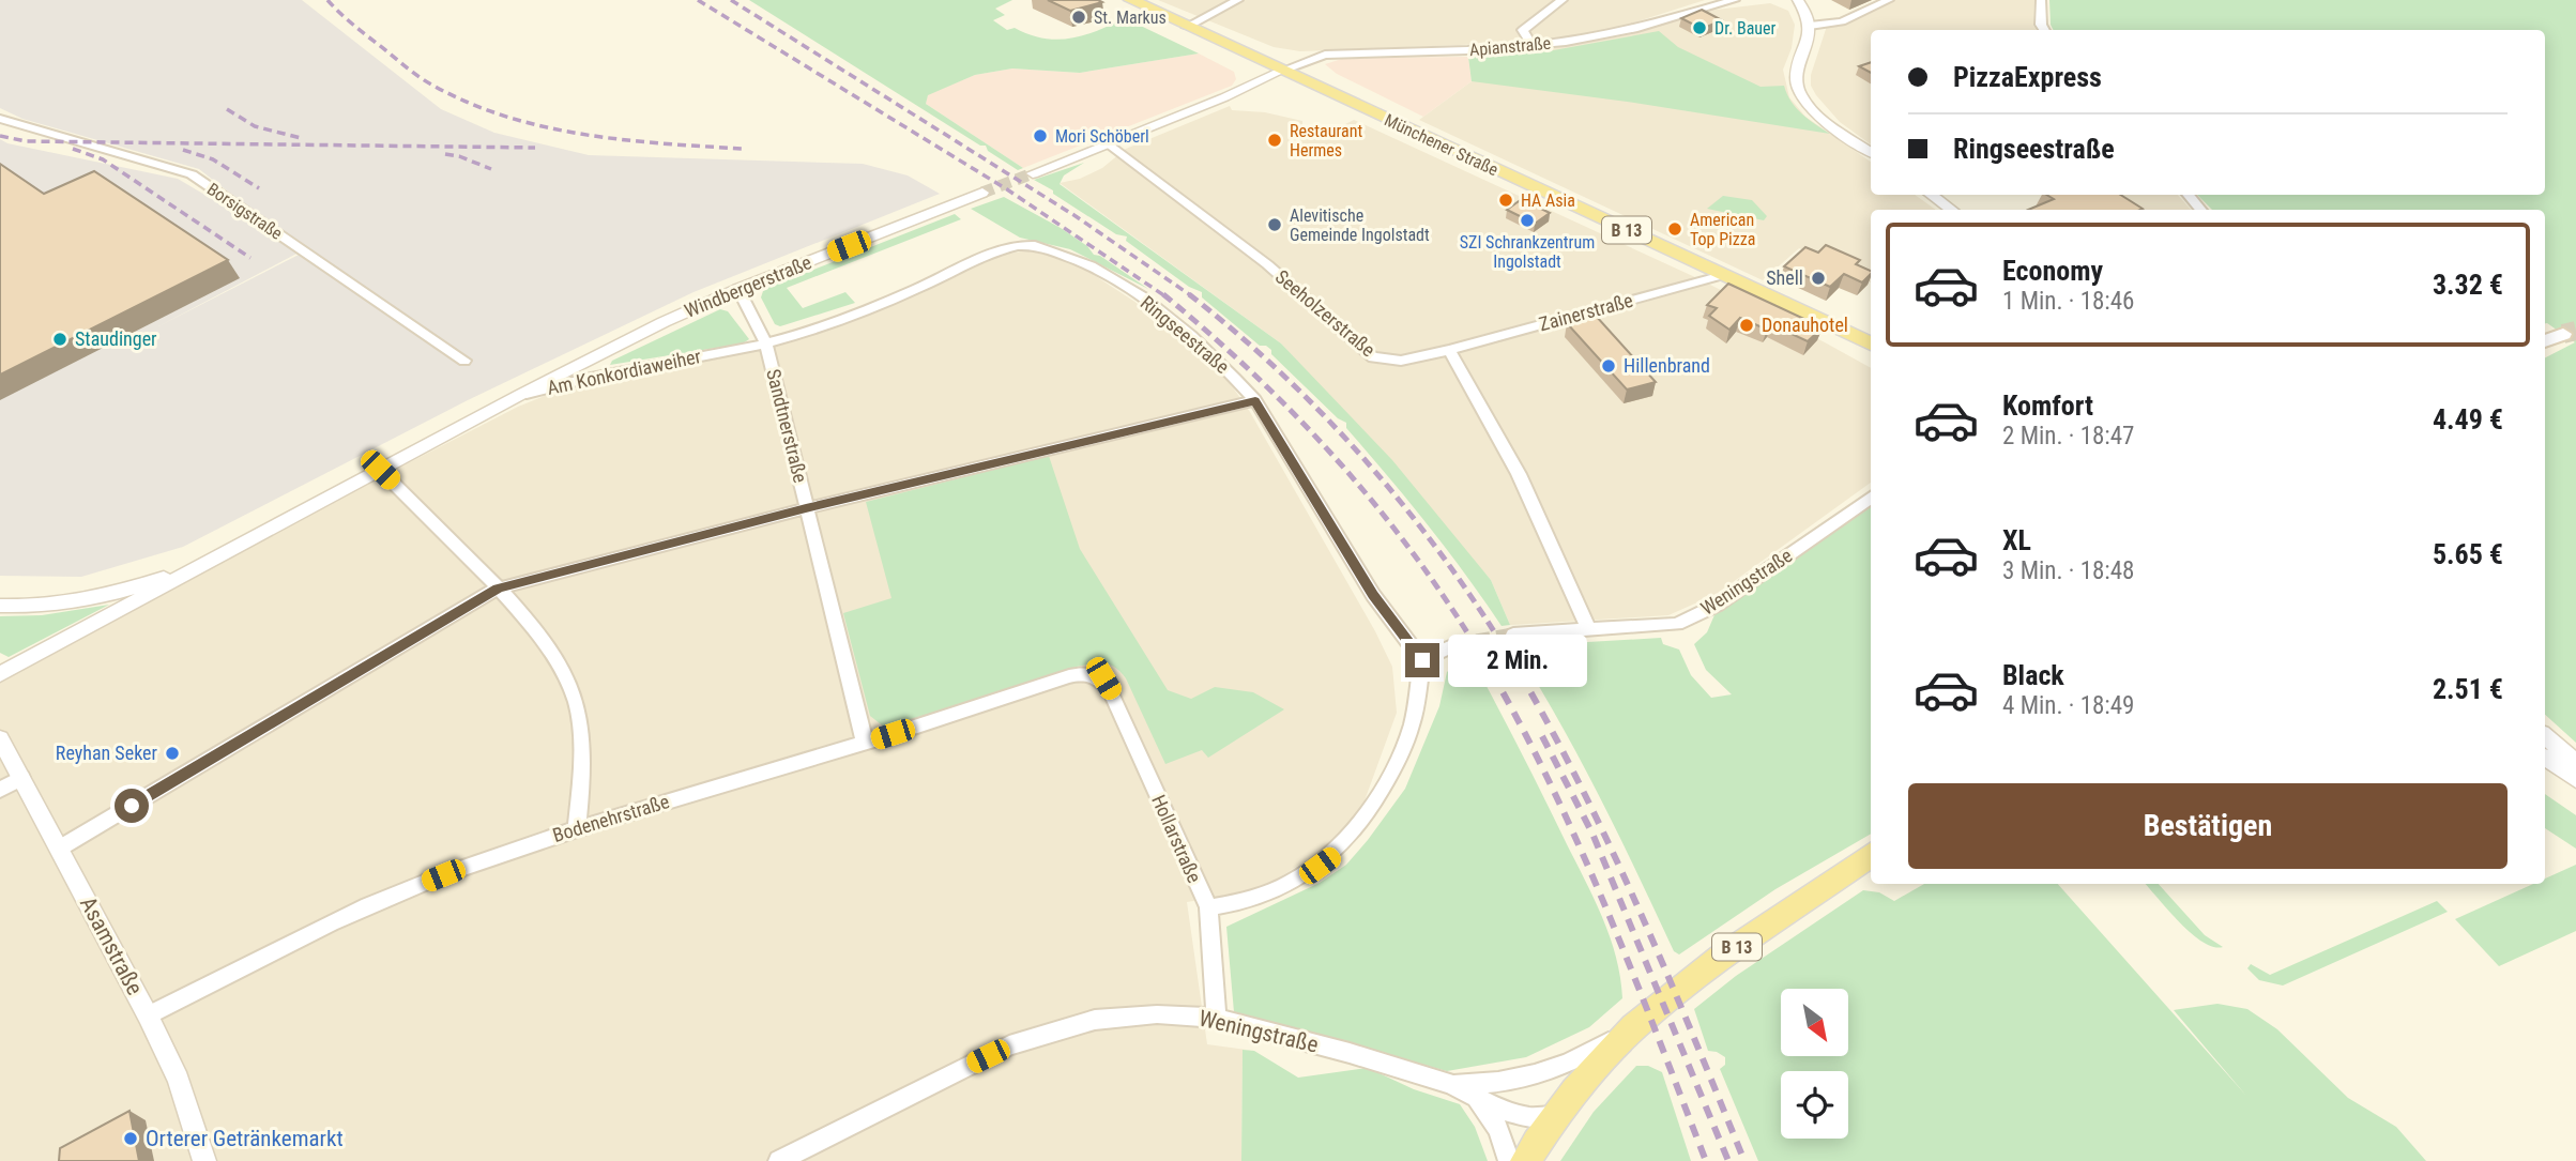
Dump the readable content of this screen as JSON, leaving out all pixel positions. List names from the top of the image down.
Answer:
{
  "streets": {
    "main road": ["Münchener Straße", "B 13"],
    "street": [
      "Apianstraße",
      "Borsigstraße",
      "Windbergerstraße",
      "Zainerstraße",
      "Seeholzerstraße",
      "Ringseestraße",
      "Am Konkordiaweiher",
      "Sandtnerstraße",
      "Weningstraße",
      "Bodenehrstraße",
      "Hollarstraße",
      "Asamstraße"
    ]
  },
  "crossings": [
    ["Apianstraße", "Münchener Straße"],
    ["Münchener Straße", "Zainerstraße"],
    ["B 13", "Weningstraße"],
    ["Windbergerstraße", "Am Konkordiaweiher"],
    ["Windbergerstraße", "Sandtnerstraße"],
    ["Zainerstraße", "Seeholzerstraße"],
    ["Ringseestraße", "Am Konkordiaweiher"],
    ["Am Konkordiaweiher", "Sandtnerstraße"],
    ["Sandtnerstraße", "Bodenehrstraße"],
    ["Weningstraße", "Hollarstraße"],
    ["Bodenehrstraße", "Hollarstraße"],
    ["Bodenehrstraße", "Asamstraße"]
  ],
  "places": [
    "St. Markus",
    "Dr. Bauer",
    "Mori Schöberl",
    "Restaurant Hermes",
    "HA Asia",
    "SZI Schrankzentrum Ingolstadt",
    "Alevitische Gemeinde Ingolstadt",
    "American Top Pizza",
    "Shell",
    "Donauhotel",
    "Staudinger",
    "Hillenbrand",
    "Reyhan Seker",
    "Orterer Getränkemarkt"
  ],
  "north": "bottom right",
  "page": {
    "banner": ["PizzaExpress", "Ringseestraße"],
    "list": [
      {
        "name": "Economy",
        "note": "1 Min. · 18:46",
        "value": "3.32 €"
      },
      {
        "name": "Komfort",
        "note": "2 Min. · 18:47",
        "value": "4.49 €"
      },
      {
        "name": "XL",
        "note": "3 Min. · 18:48",
        "value": "5.65 €"
      },
      {
        "name": "Black",
        "note": "4 Min. · 18:49",
        "value": "2.51 €"
      }
    ],
    "bubble": "2 Min.",
    "buttons": "Bestätigen"
  }
}
